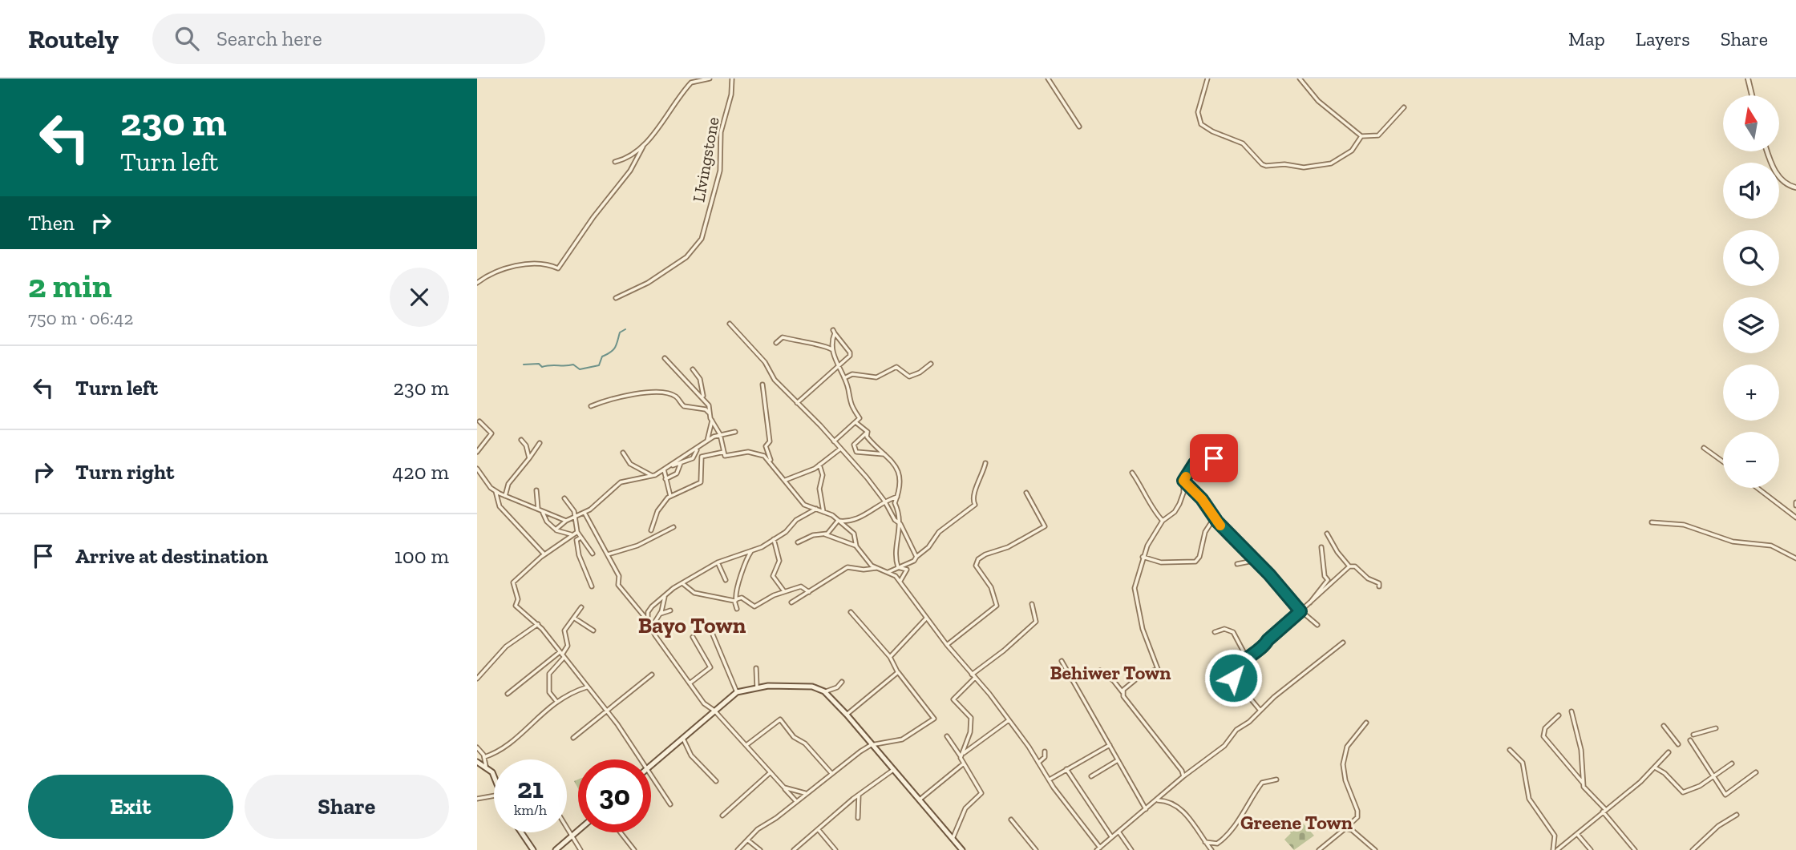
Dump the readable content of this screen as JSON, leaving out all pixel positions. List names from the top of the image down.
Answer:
{
  "streets": {
    "street": ["LIvingstone"]
  },
  "districts": ["Bayo Town", "Behiwer Town", "Greene Town"],
  "north": "top",
  "page": {
    "header": "Routely",
    "search": "Search here",
    "nav": ["Map", "Layers", "Share"],
    "turn": ["230 m", "Turn left"],
    "map_buttons": ["+", "−"],
    "then": "Then",
    "heading": ["2 min", "750 m · 06:42"],
    "list": [
      {
        "name": "Turn left",
        "value": "230 m"
      },
      {
        "name": "Turn right",
        "value": "420 m"
      },
      {
        "name": "Arrive at destination",
        "value": "100 m"
      }
    ],
    "speed": "21 km/h",
    "limit": "30",
    "buttons": ["Exit", "Share"]
  }
}
